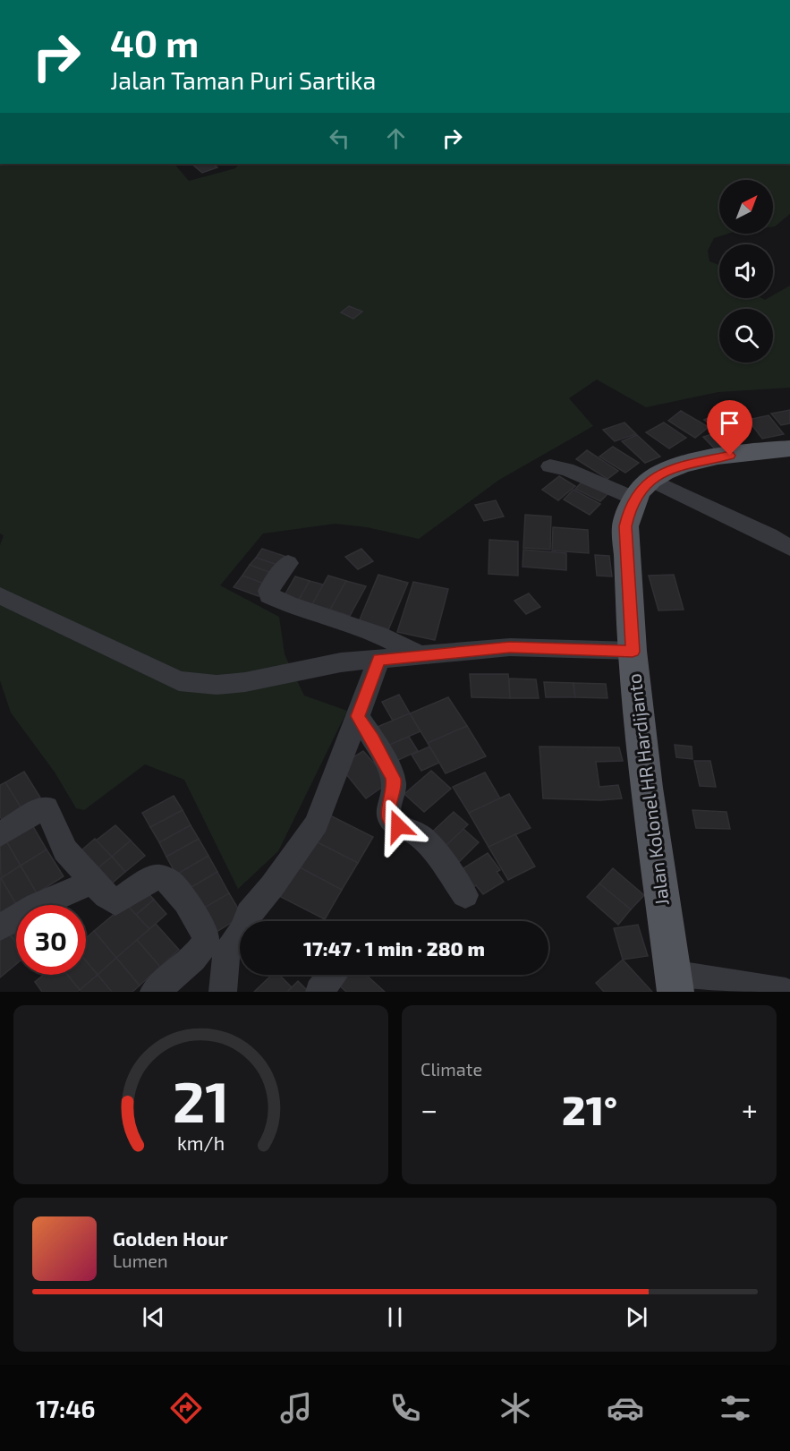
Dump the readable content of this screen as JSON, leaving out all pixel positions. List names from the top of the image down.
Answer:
{
  "streets": {
    "main road": ["Jalan Kolonel HR Hardijanto"]
  },
  "north": "top right",
  "page": {
    "turn": ["40 m", "Jalan Taman Puri Sartika"],
    "limit": "30",
    "trip": "17:47 · 1 min · 280 m",
    "tile": "Climate",
    "heat": ["−", "21°", "+"],
    "song": ["Golden Hour", "Lumen"],
    "tabs": "17:46",
    "gauge": ["21", "km/h"]
  }
}
